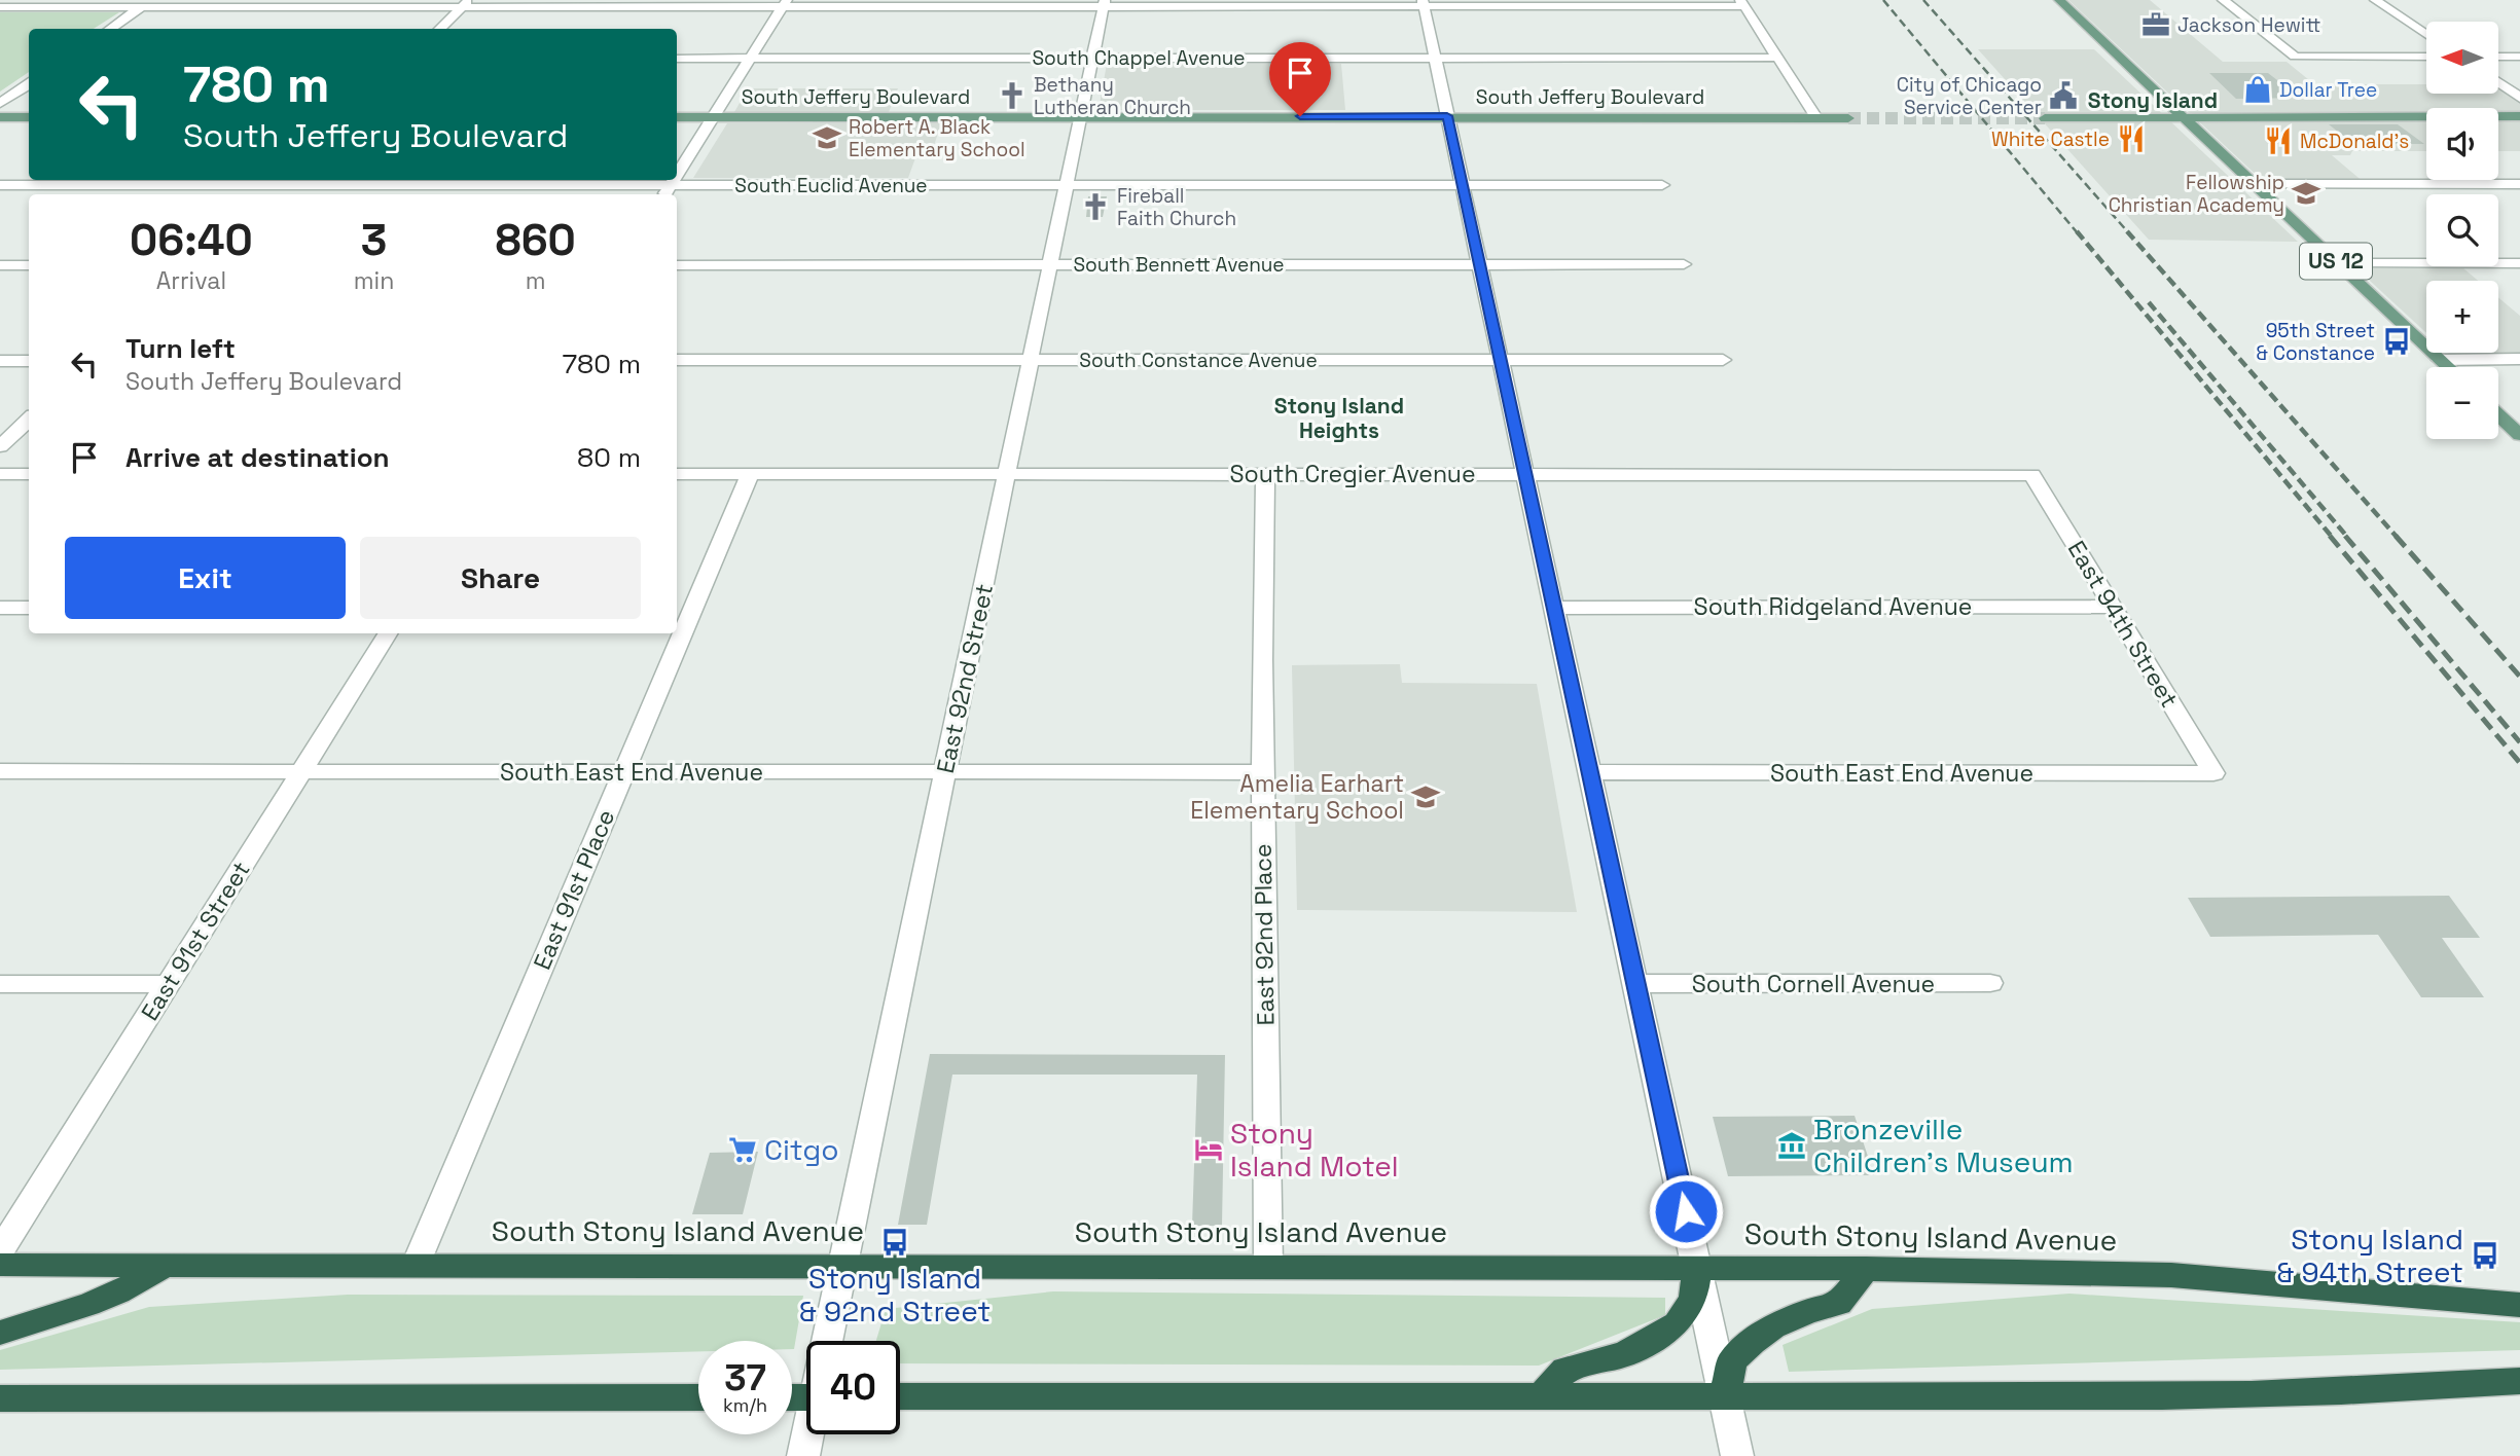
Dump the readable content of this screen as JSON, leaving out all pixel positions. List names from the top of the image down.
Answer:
{
  "streets": {
    "highway": ["South Stony Island Avenue"],
    "main road": ["South Jeffery Boulevard", "US 12"],
    "street": [
      "South Chappel Avenue",
      "South Euclid Avenue",
      "South Bennett Avenue",
      "South Constance Avenue",
      "South Cregier Avenue",
      "South Ridgeland Avenue",
      "East 94th Street",
      "East 92nd Street",
      "South East End Avenue",
      "East 91st Place",
      "East 92nd Place",
      "East 91st Street",
      "South Cornell Avenue"
    ]
  },
  "crossings": [
    ["South Chappel Avenue", "East 92nd Street"],
    ["South Jeffery Boulevard", "East 92nd Street"],
    ["South Euclid Avenue", "East 92nd Street"],
    ["South Bennett Avenue", "East 92nd Street"],
    ["South Constance Avenue", "East 92nd Street"],
    ["South Cregier Avenue", "East 94th Street"],
    ["South Cregier Avenue", "East 92nd Street"],
    ["South Cregier Avenue", "East 91st Place"],
    ["South Cregier Avenue", "East 92nd Place"],
    ["South Ridgeland Avenue", "East 94th Street"],
    ["East 94th Street", "South East End Avenue"],
    ["East 92nd Street", "South East End Avenue"],
    ["East 92nd Street", "South Stony Island Avenue"],
    ["South East End Avenue", "East 91st Place"],
    ["South East End Avenue", "East 92nd Place"],
    ["South East End Avenue", "East 91st Street"],
    ["East 91st Place", "South Stony Island Avenue"],
    ["East 92nd Place", "South Stony Island Avenue"]
  ],
  "districts": ["Stony Island", "Stony Island Heights"],
  "places": {
    "office": ["Jackson Hewitt"],
    "shop": ["Dollar Tree"],
    "church": ["Bethany Lutheran Church", "Fireball Faith Church"],
    "public building": ["City of Chicago Service Center"],
    "school or university": ["Robert A. Black Elementary School", "Fellowship Christian Academy", "Amelia Earhart Elementary School"],
    "restaurant": ["White Castle", "McDonald's"],
    "bus stop": ["95th Street & Constance", "Stony Island & 92nd Street", "Stony Island & 94th Street"],
    "museum": ["Bronzeville Children's Museum"],
    "supermarket": ["Citgo"],
    "hotel": ["Stony Island Motel"]
  },
  "north": "left",
  "page": {
    "map_buttons": ["+", "−"],
    "turn": ["780 m", "South Jeffery Boulevard"],
    "eta": [
      "06:40",
      "Arrival",
      "3",
      "min",
      "860",
      "m"
    ],
    "list": [
      {
        "name": "Turn left",
        "note": "South Jeffery Boulevard",
        "value": "780 m"
      },
      {
        "name": "Arrive at destination",
        "value": "80 m"
      }
    ],
    "buttons": ["Exit", "Share"],
    "speed": "37 km/h",
    "limit": "40"
  }
}
